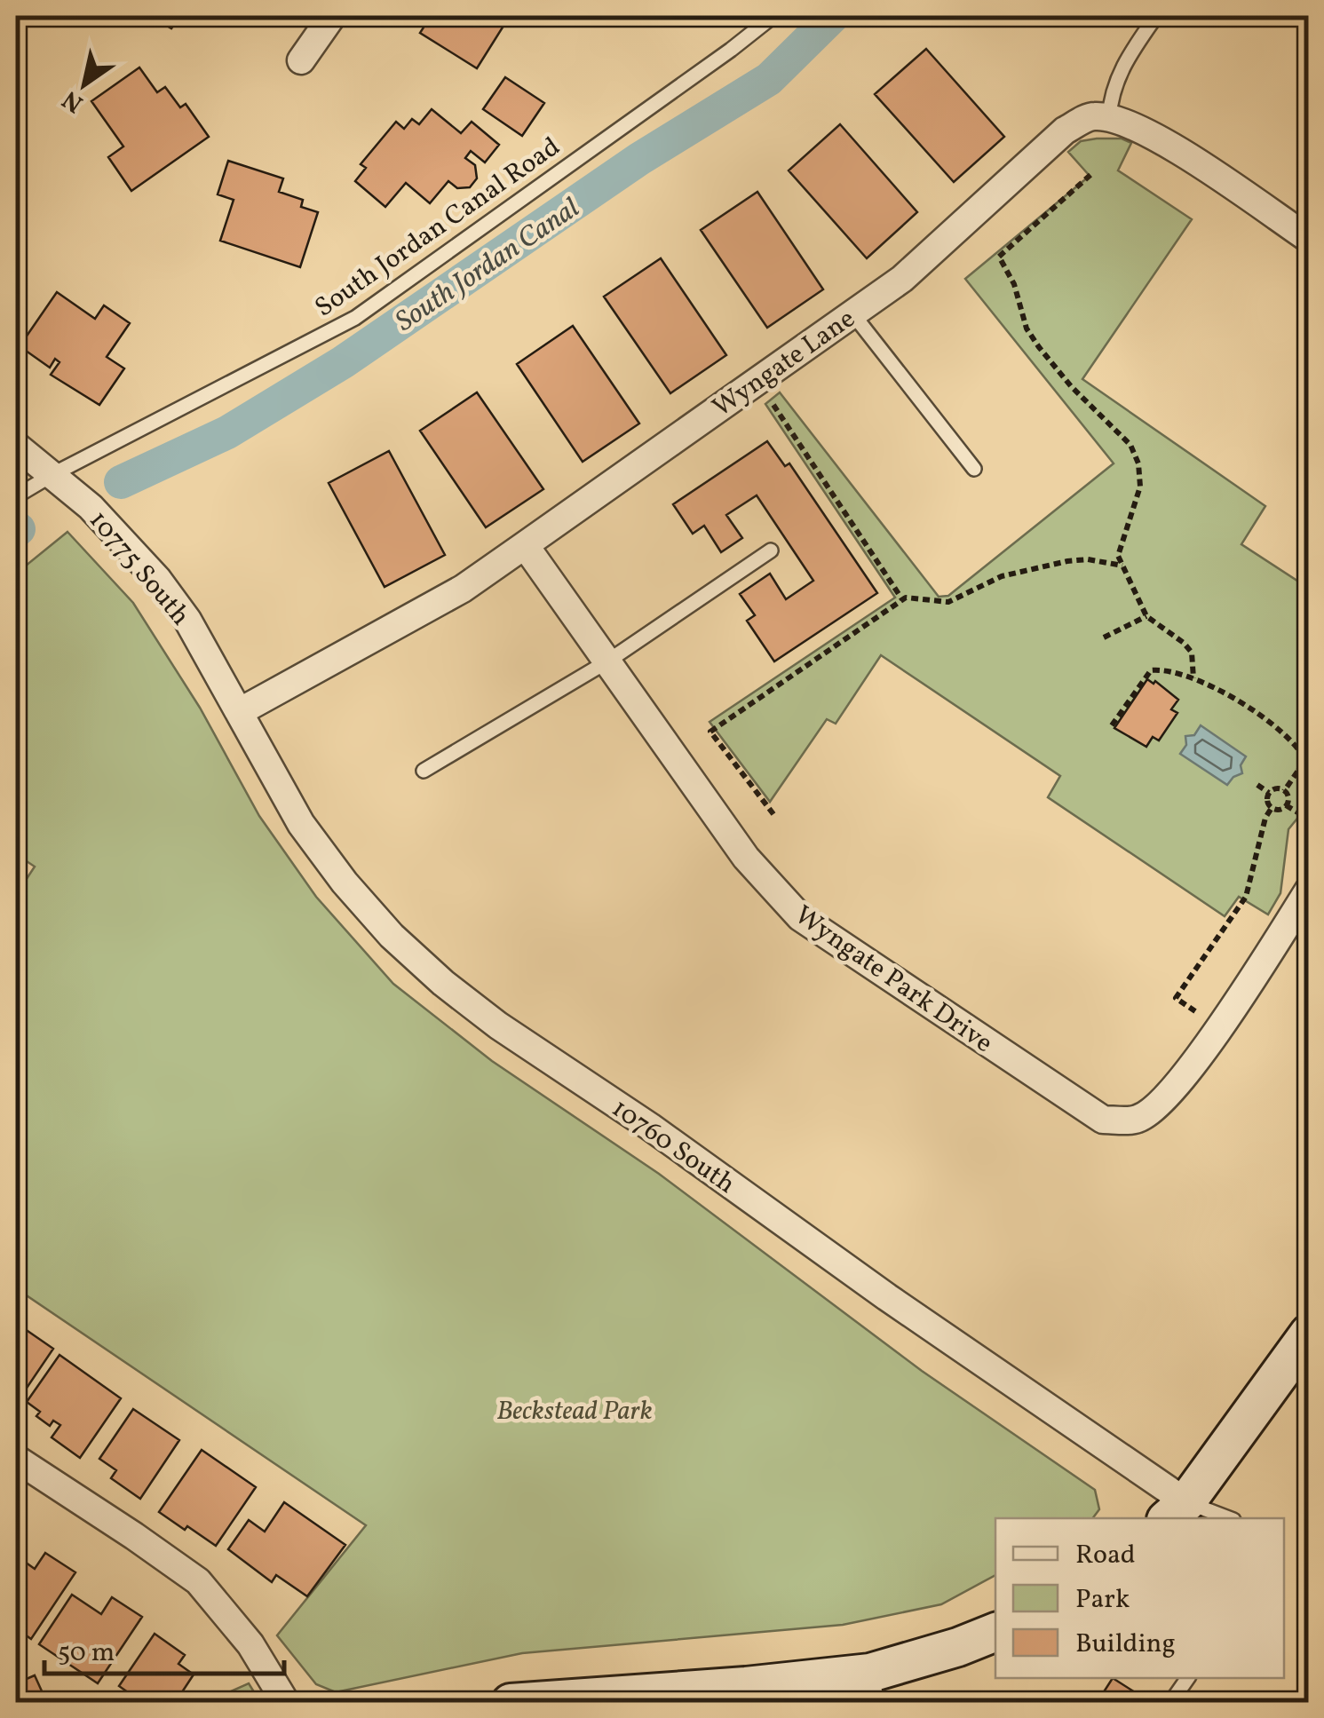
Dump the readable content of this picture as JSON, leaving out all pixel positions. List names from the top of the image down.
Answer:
{
  "streets": {
    "street": [
      "Wyngate Lane",
      "10775 South",
      "Wyngate Park Drive",
      "10760 South"
    ],
    "lane": ["South Jordan Canal Road"]
  },
  "crossings": [
    ["South Jordan Canal Road", "10775 South"],
    ["Wyngate Lane", "10775 South"],
    ["Wyngate Lane", "Wyngate Park Drive"],
    ["Wyngate Lane", "10760 South"],
    ["10775 South", "10760 South"]
  ],
  "water": ["South Jordan Canal"],
  "parks": ["Beckstead Park"],
  "legend": ["Road", "Park", "Building"],
  "scale_bar": "50 m",
  "north": "bottom left"
}
